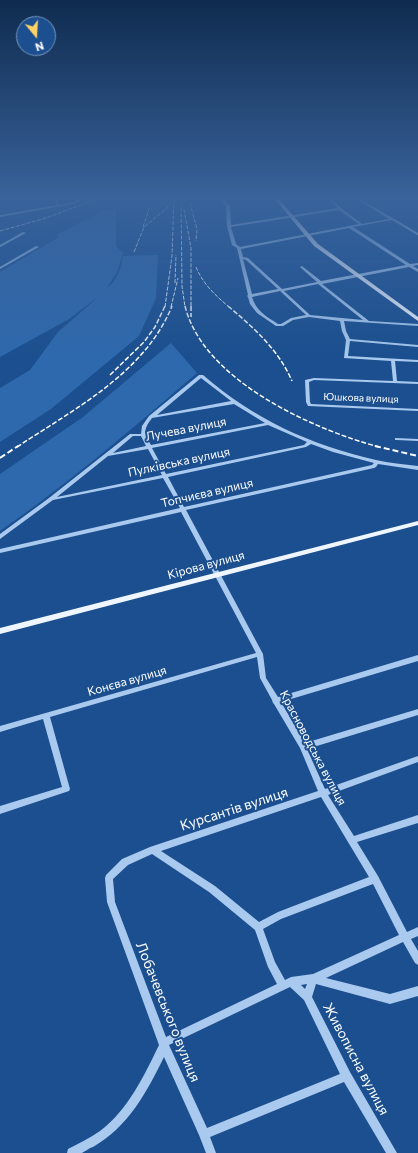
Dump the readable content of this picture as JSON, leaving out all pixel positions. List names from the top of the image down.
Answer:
{
  "streets": {
    "main road": ["Кірова вулиця"],
    "street": [
      "Юшкова вулиця",
      "Лучева вулиця",
      "Пулківська вулиця",
      "Топчиєва вулиця",
      "Конєва вулиця",
      "Красноводська вулиця",
      "Курсантів вулиця",
      "Лобачевського вулиця",
      "Живописна вулиця"
    ]
  },
  "crossings": [
    ["Лучева вулиця", "Красноводська вулиця"],
    ["Пулківська вулиця", "Красноводська вулиця"],
    ["Топчиєва вулиця", "Красноводська вулиця"],
    ["Кірова вулиця", "Красноводська вулиця"],
    ["Конєва вулиця", "Красноводська вулиця"],
    ["Красноводська вулиця", "Курсантів вулиця"],
    ["Курсантів вулиця", "Лобачевського вулиця"]
  ],
  "north": "bottom"
}
